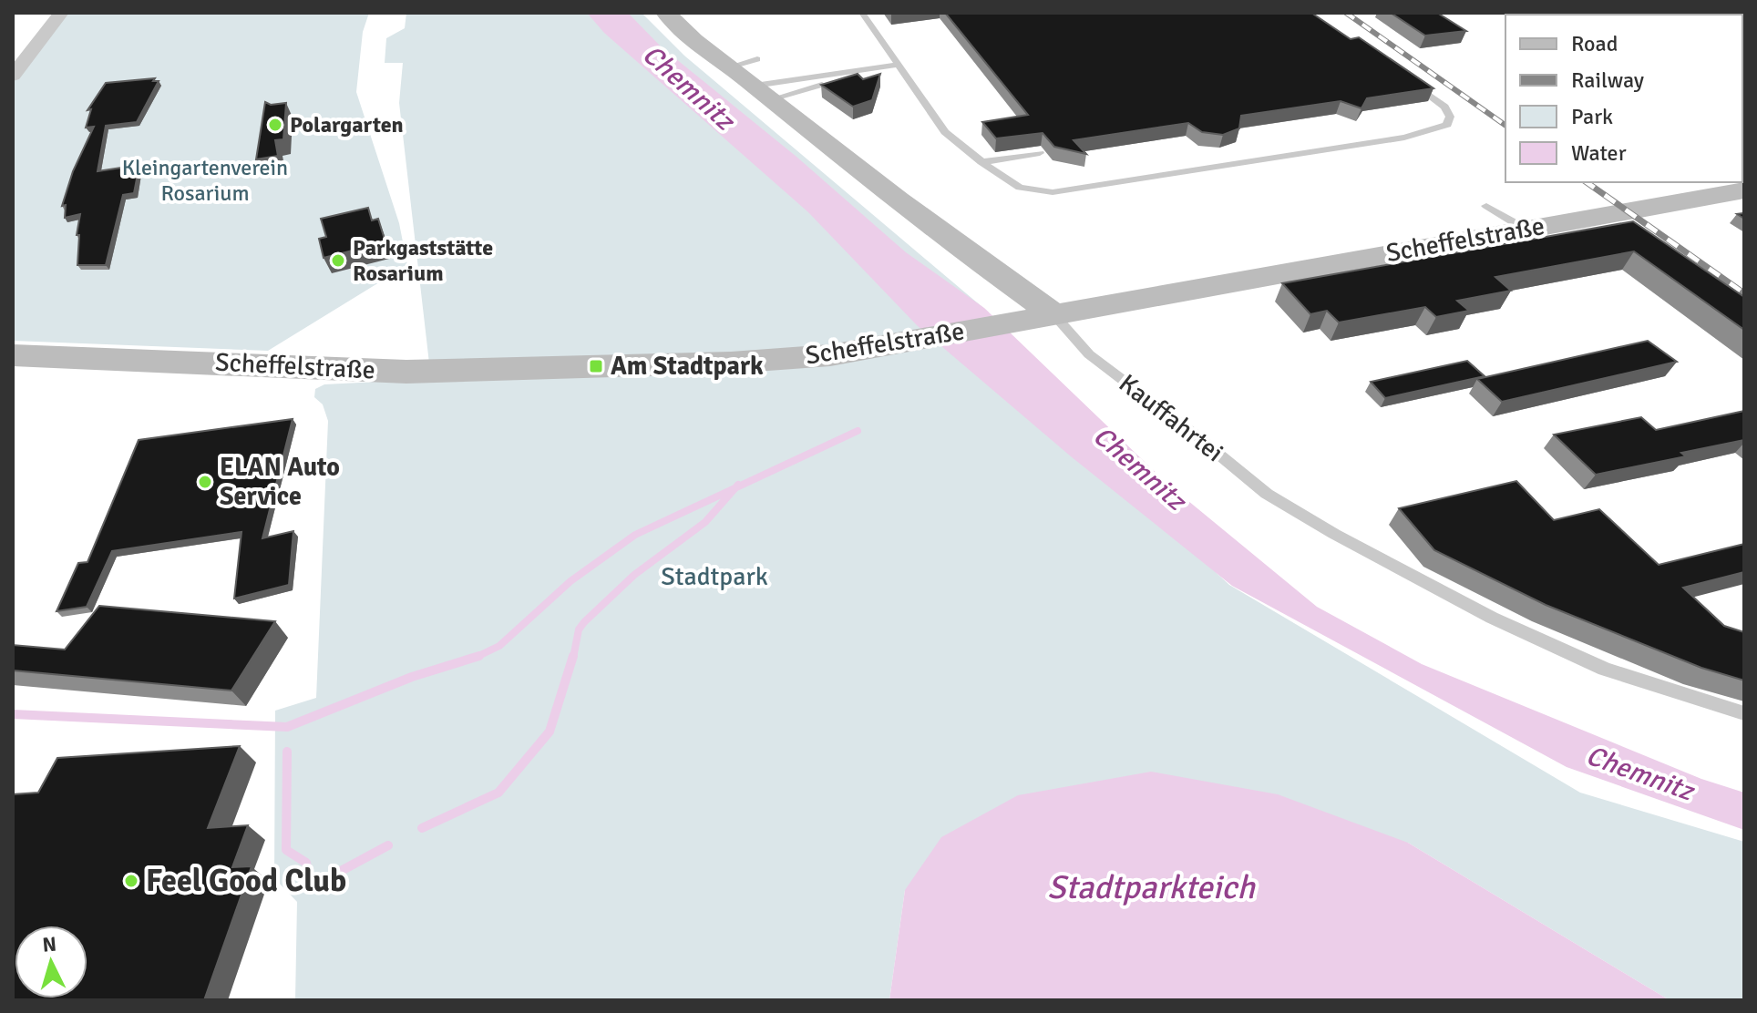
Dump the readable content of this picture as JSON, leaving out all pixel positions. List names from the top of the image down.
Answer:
{
  "streets": {
    "main road": ["Scheffelstraße", "Kauffahrtei"]
  },
  "crossings": [
    ["Scheffelstraße", "Kauffahrtei"]
  ],
  "water": ["Chemnitz", "Stadtparkteich"],
  "parks": ["Kleingartenverein Rosarium", "Stadtpark"],
  "places": {
    "other": [
      "Polargarten",
      "Parkgaststätte Rosarium",
      "ELAN Auto Service",
      "Feel Good Club"
    ],
    "transit": ["Am Stadtpark"]
  },
  "legend": [
    "Road",
    "Railway",
    "Park",
    "Water"
  ],
  "north": "top"
}
